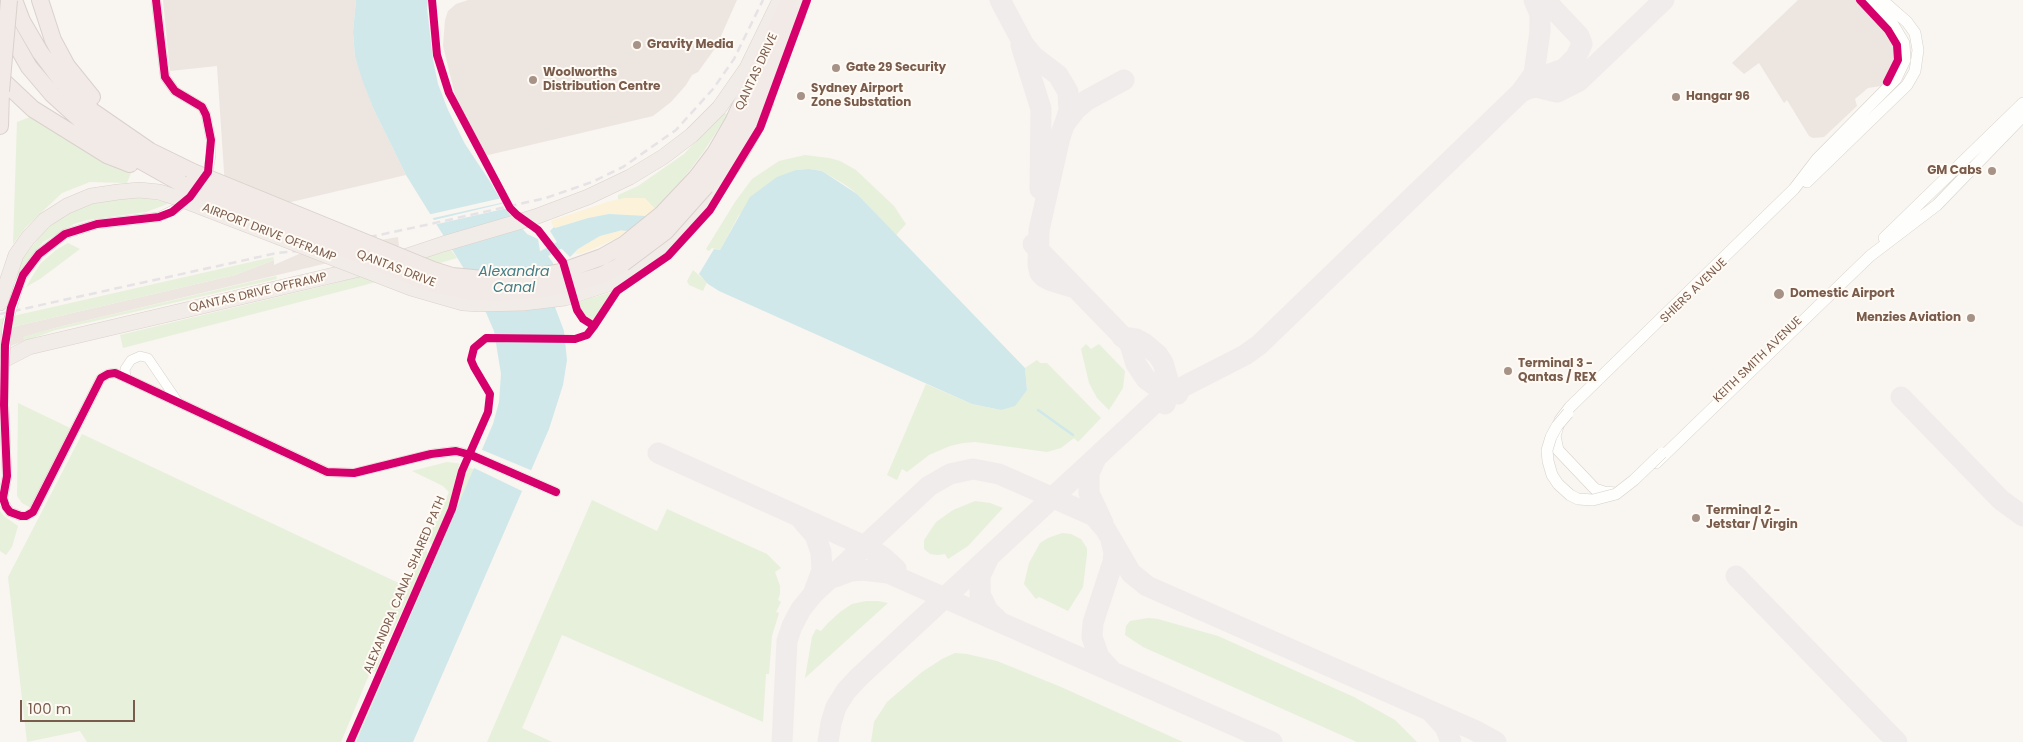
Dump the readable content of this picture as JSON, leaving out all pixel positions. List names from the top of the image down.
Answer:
{
  "streets": {
    "highway": ["QANTAS DRIVE", "QANTAS DRIVE OFFRAMP"],
    "street": ["SHIERS AVENUE", "KEITH SMITH AVENUE"],
    "cycle path": ["ALEXANDRA CANAL SHARED PATH"]
  },
  "crossings": [
    ["SHIERS AVENUE", "KEITH SMITH AVENUE"]
  ],
  "water": ["Alexandra Canal"],
  "places": [
    "Gravity Media",
    "Gate 29 Security",
    "Woolworths Distribution Centre",
    "Sydney Airport Zone Substation",
    "Hangar 96",
    "GM Cabs",
    "Domestic Airport",
    "Menzies Aviation",
    "Terminal 3 - Qantas / REX",
    "Terminal 2 - Jetstar / Virgin"
  ],
  "scale_bar": "100 m"
}
